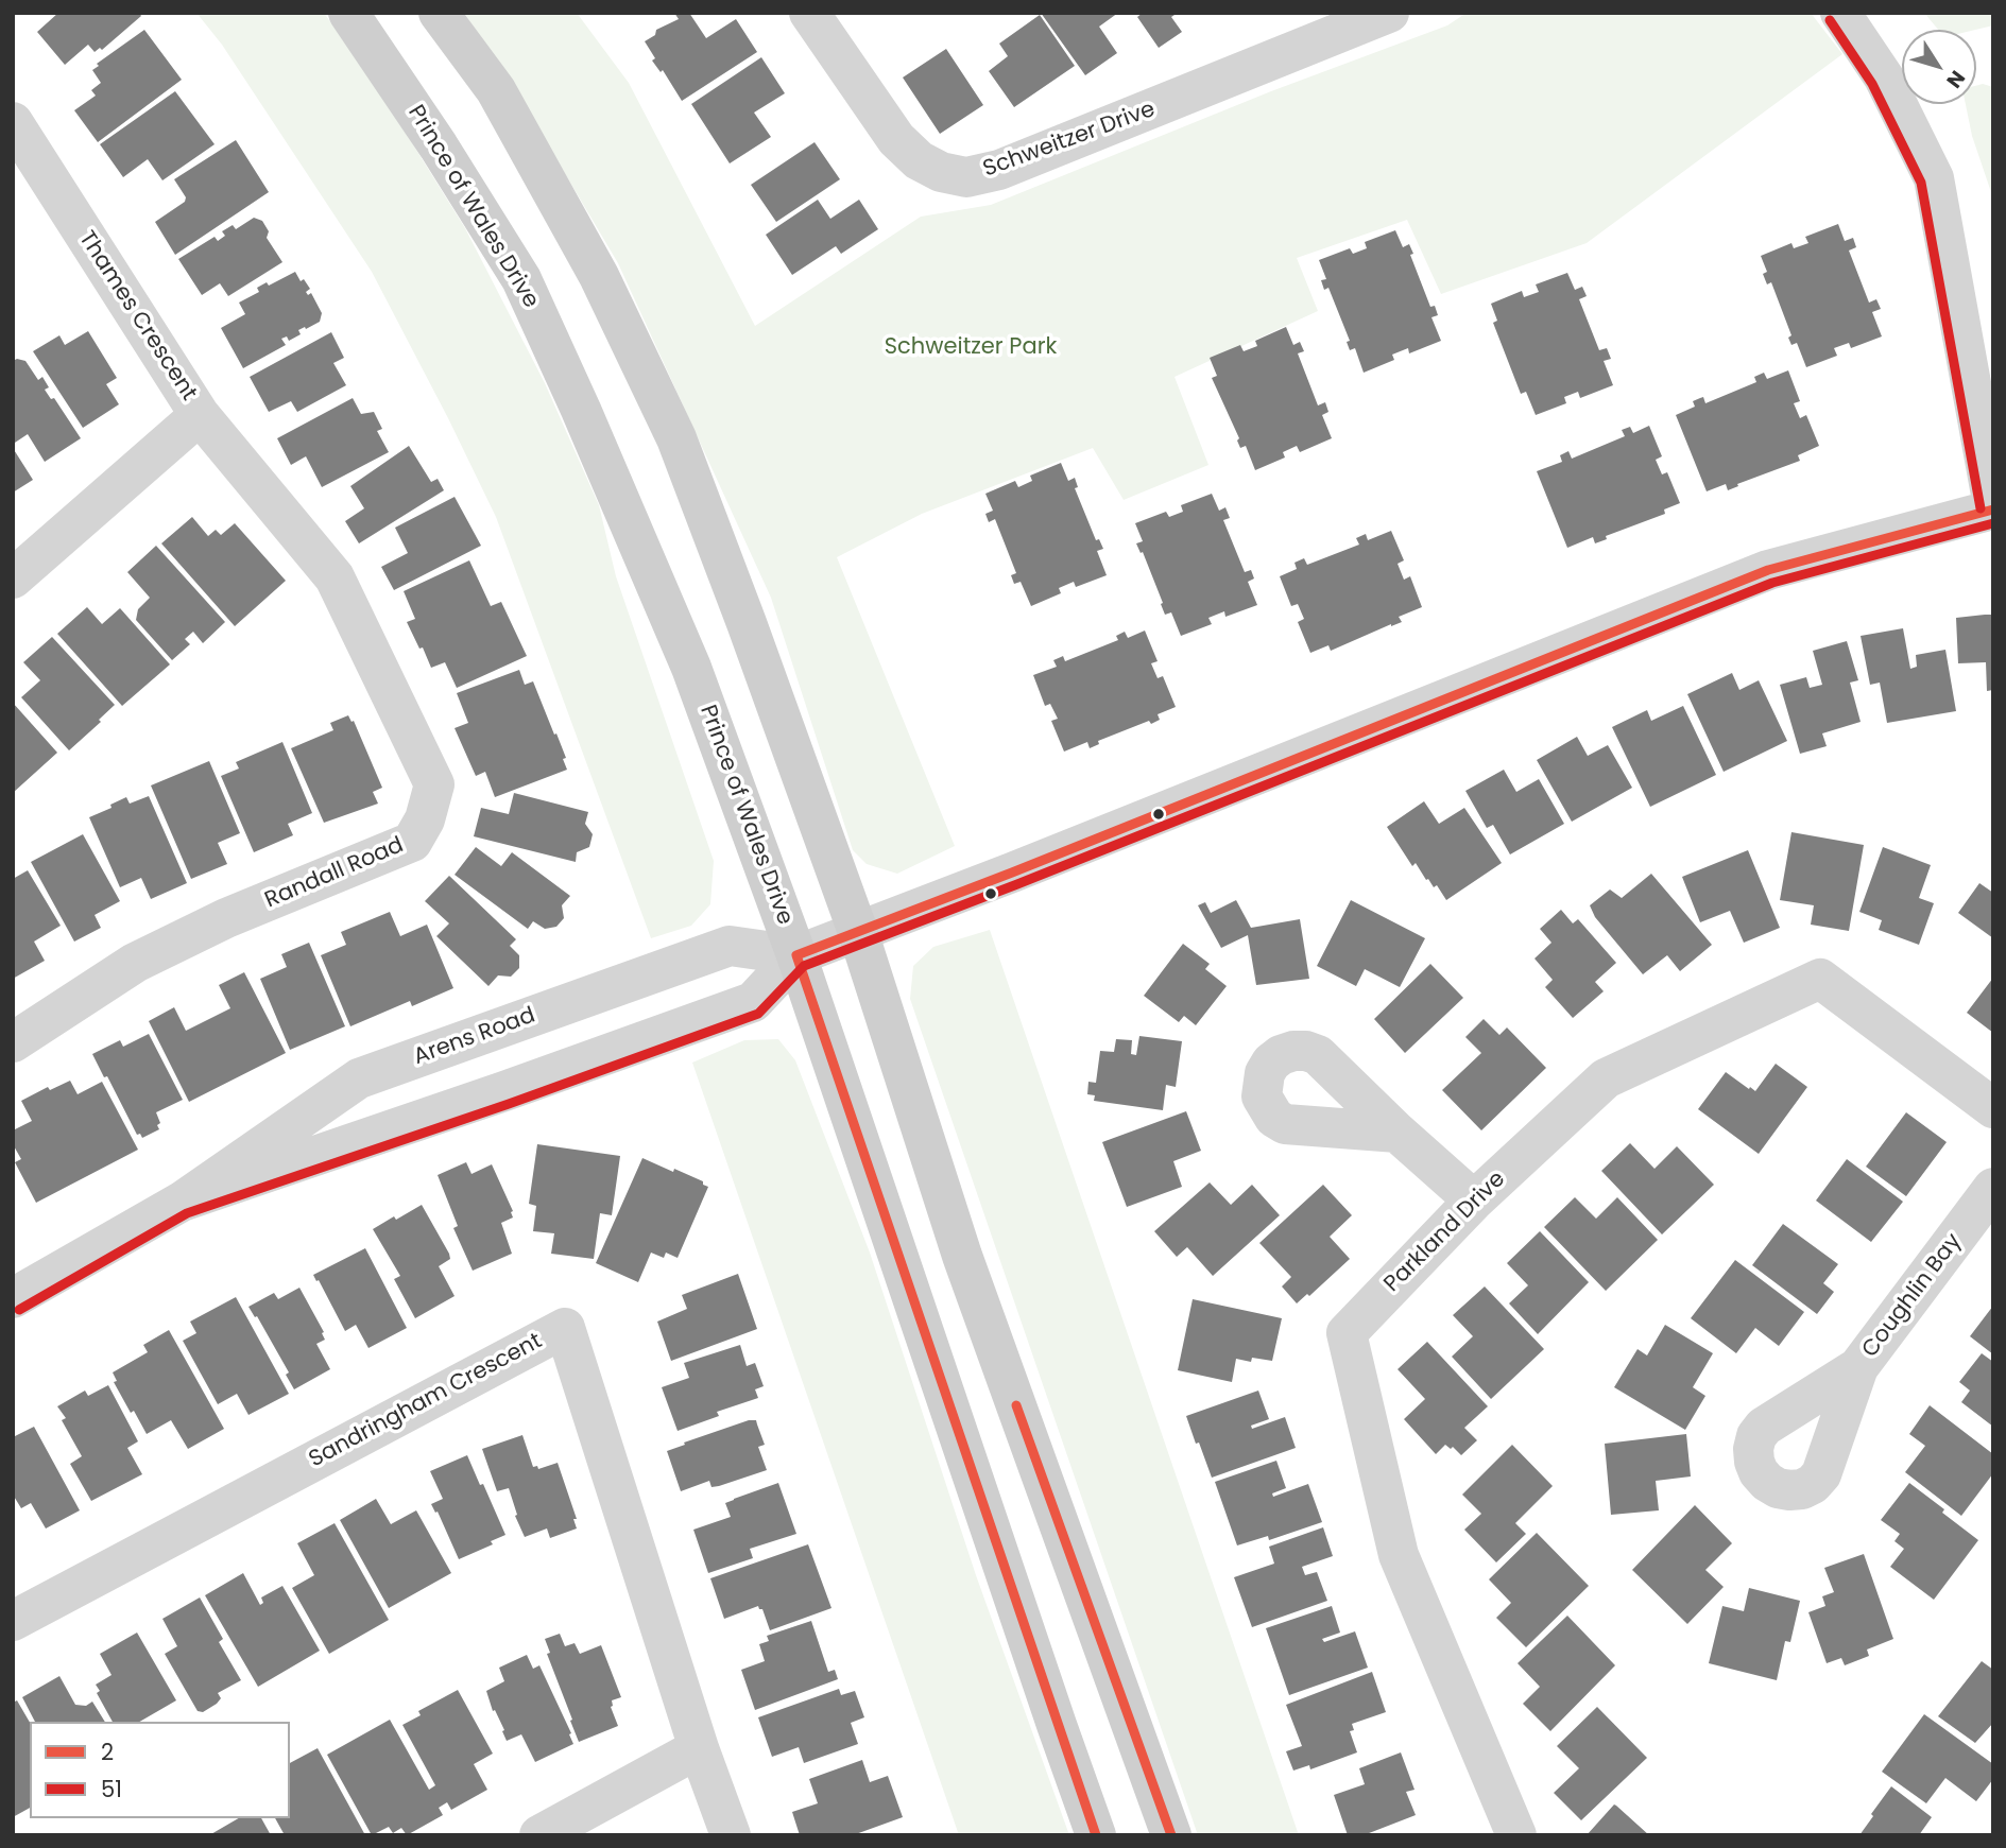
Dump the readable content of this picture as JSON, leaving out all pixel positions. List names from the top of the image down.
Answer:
{
  "streets": {
    "main road": ["Prince of Wales Drive"],
    "street": [
      "Schweitzer Drive",
      "Thames Crescent",
      "Randall Road",
      "Arens Road",
      "Parkland Drive",
      "Coughlin Bay",
      "Sandringham Crescent"
    ]
  },
  "crossings": [
    ["Prince of Wales Drive", "Arens Road"],
    ["Thames Crescent", "Randall Road"]
  ],
  "parks": ["Schweitzer Park"],
  "lines": ["transit line 51", "transit line 2"],
  "legend": ["2", "51"],
  "north": "bottom right"
}
